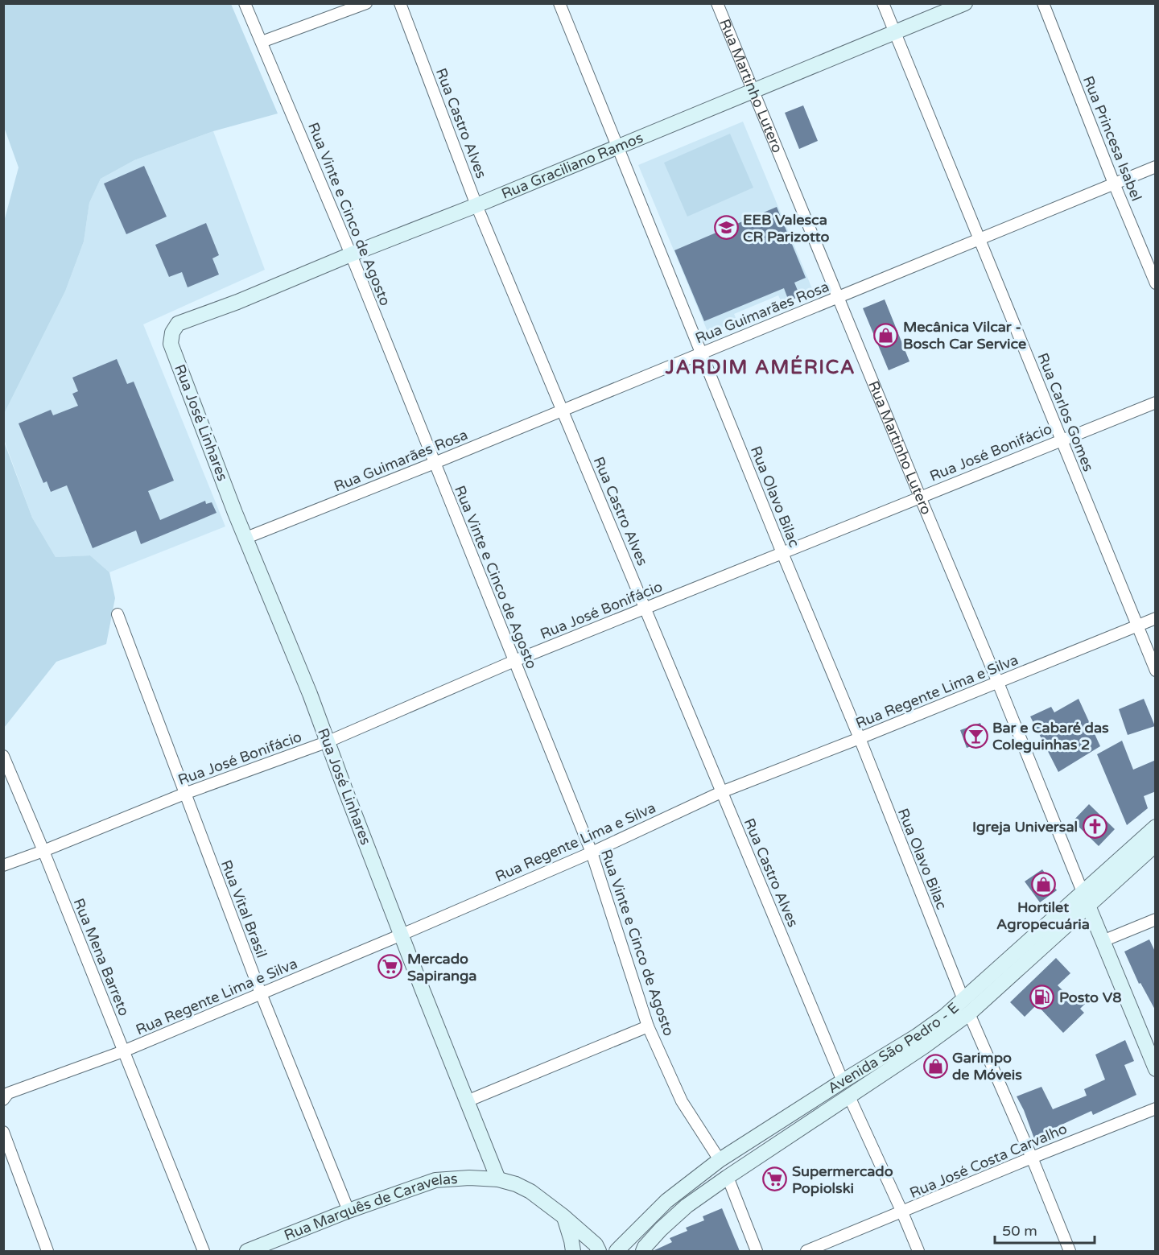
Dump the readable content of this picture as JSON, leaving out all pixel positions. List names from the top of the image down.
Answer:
{
  "streets": {
    "street": [
      "Rua Martinho Lutero",
      "Rua Castro Alves",
      "Rua Princesa Isabel",
      "Rua Graciliano Ramos",
      "Rua Vinte e Cinco de Agosto",
      "Rua Guimarães Rosa",
      "Rua Carlos Gomes",
      "Rua José Linhares",
      "Rua José Bonifácio",
      "Rua Olavo Bilac",
      "Rua Regente Lima e Silva",
      "Rua Vital Brasil",
      "Rua Mena Barreto",
      "Avenida São Pedro - E",
      "Rua José Costa Carvalho",
      "Rua Marquês de Caravelas"
    ]
  },
  "crossings": [
    ["Rua Martinho Lutero", "Rua Graciliano Ramos"],
    ["Rua Martinho Lutero", "Rua Guimarães Rosa"],
    ["Rua Martinho Lutero", "Rua José Bonifácio"],
    ["Rua Martinho Lutero", "Rua Regente Lima e Silva"],
    ["Rua Martinho Lutero", "Avenida São Pedro - E"],
    ["Rua Castro Alves", "Rua Graciliano Ramos"],
    ["Rua Castro Alves", "Rua Guimarães Rosa"],
    ["Rua Castro Alves", "Rua José Bonifácio"],
    ["Rua Castro Alves", "Rua Regente Lima e Silva"],
    ["Rua Castro Alves", "Avenida São Pedro - E"],
    ["Rua Princesa Isabel", "Rua Guimarães Rosa"],
    ["Rua Graciliano Ramos", "Rua Vinte e Cinco de Agosto"],
    ["Rua Graciliano Ramos", "Rua Carlos Gomes"],
    ["Rua Graciliano Ramos", "Rua José Linhares"],
    ["Rua Graciliano Ramos", "Rua Olavo Bilac"],
    ["Rua Vinte e Cinco de Agosto", "Rua Guimarães Rosa"],
    ["Rua Vinte e Cinco de Agosto", "Rua José Bonifácio"],
    ["Rua Vinte e Cinco de Agosto", "Rua Regente Lima e Silva"],
    ["Rua Vinte e Cinco de Agosto", "Avenida São Pedro - E"],
    ["Rua Guimarães Rosa", "Rua Carlos Gomes"],
    ["Rua Guimarães Rosa", "Rua José Linhares"],
    ["Rua Guimarães Rosa", "Rua Olavo Bilac"],
    ["Rua Carlos Gomes", "Rua José Bonifácio"],
    ["Rua Carlos Gomes", "Rua Regente Lima e Silva"],
    ["Rua José Linhares", "Rua José Bonifácio"],
    ["Rua José Linhares", "Rua Regente Lima e Silva"],
    ["Rua José Linhares", "Rua Marquês de Caravelas"],
    ["Rua José Bonifácio", "Rua Olavo Bilac"],
    ["Rua José Bonifácio", "Rua Vital Brasil"],
    ["Rua José Bonifácio", "Rua Mena Barreto"],
    ["Rua Olavo Bilac", "Rua Regente Lima e Silva"],
    ["Rua Olavo Bilac", "Avenida São Pedro - E"],
    ["Rua Olavo Bilac", "Rua José Costa Carvalho"],
    ["Rua Regente Lima e Silva", "Rua Vital Brasil"],
    ["Rua Regente Lima e Silva", "Rua Mena Barreto"],
    ["Rua Vital Brasil", "Rua Marquês de Caravelas"]
  ],
  "districts": ["JARDIM AMÉRICA"],
  "places": {
    "school or university": ["EEB Valesca CR Parizotto"],
    "shop": ["Mecânica Vilcar - Bosch Car Service", "Hortilet Agropecuária", "Garimpo de Móveis"],
    "bar": ["Bar e Cabaré das Coleguinhas 2"],
    "church": ["Igreja Universal"],
    "supermarket": ["Mercado Sapiranga", "Supermercado Popiolski"],
    "fuel station": ["Posto V8"]
  },
  "scale_bar": "50 m"
}
